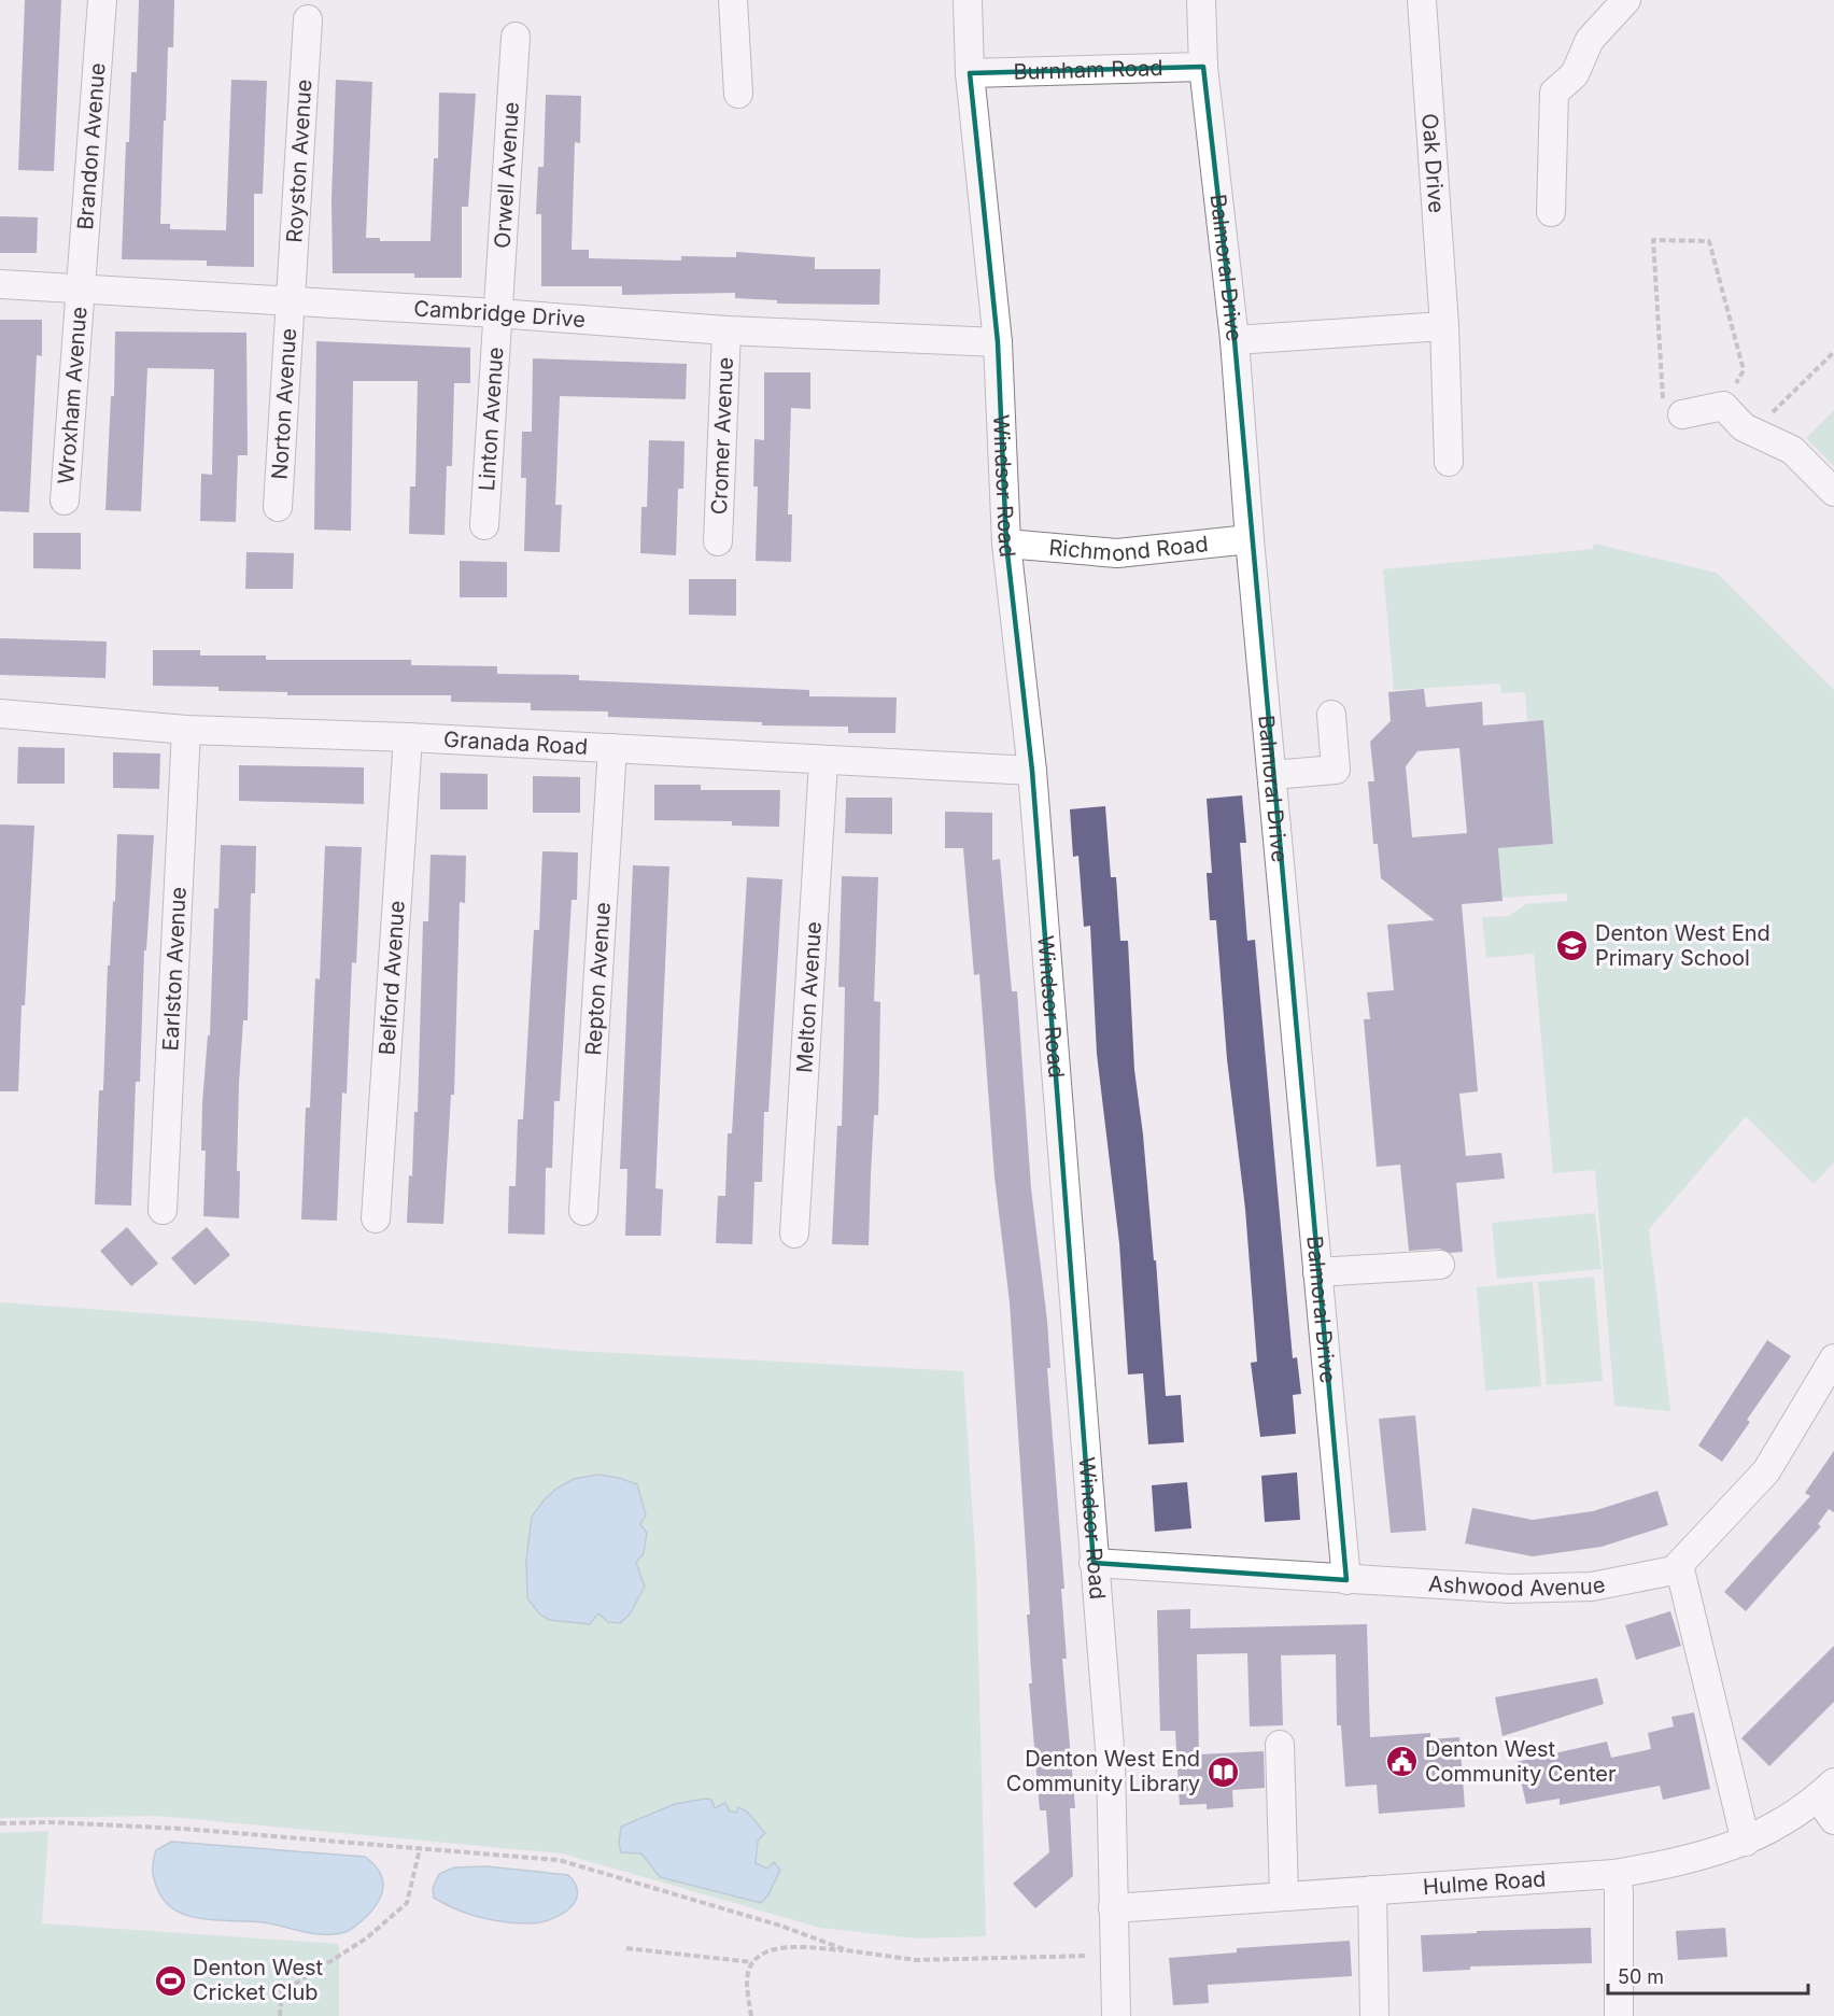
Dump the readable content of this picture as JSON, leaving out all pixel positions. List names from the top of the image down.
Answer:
{
  "streets": {
    "street": [
      "Burnham Road",
      "Brandon Avenue",
      "Royston Avenue",
      "Oak Drive",
      "Orwell Avenue",
      "Balmoral Drive",
      "Cambridge Drive",
      "Wroxham Avenue",
      "Norton Avenue",
      "Linton Avenue",
      "Cromer Avenue",
      "Windsor Road",
      "Richmond Road",
      "Granada Road",
      "Earlston Avenue",
      "Belford Avenue",
      "Repton Avenue",
      "Melton Avenue",
      "Ashwood Avenue",
      "Hulme Road"
    ]
  },
  "crossings": [
    ["Burnham Road", "Balmoral Drive"],
    ["Burnham Road", "Windsor Road"],
    ["Brandon Avenue", "Cambridge Drive"],
    ["Brandon Avenue", "Wroxham Avenue"],
    ["Royston Avenue", "Cambridge Drive"],
    ["Royston Avenue", "Norton Avenue"],
    ["Orwell Avenue", "Cambridge Drive"],
    ["Orwell Avenue", "Linton Avenue"],
    ["Balmoral Drive", "Richmond Road"],
    ["Balmoral Drive", "Ashwood Avenue"],
    ["Cambridge Drive", "Wroxham Avenue"],
    ["Cambridge Drive", "Norton Avenue"],
    ["Cambridge Drive", "Linton Avenue"],
    ["Cambridge Drive", "Cromer Avenue"],
    ["Cambridge Drive", "Windsor Road"],
    ["Windsor Road", "Richmond Road"],
    ["Windsor Road", "Granada Road"],
    ["Windsor Road", "Ashwood Avenue"],
    ["Windsor Road", "Hulme Road"],
    ["Granada Road", "Earlston Avenue"],
    ["Granada Road", "Belford Avenue"],
    ["Granada Road", "Repton Avenue"],
    ["Granada Road", "Melton Avenue"]
  ],
  "places": {
    "school or university": ["Denton West End Primary School"],
    "public building": ["Denton West Community Center"],
    "library": ["Denton West End Community Library"],
    "sports": ["Denton West Cricket Club"]
  },
  "scale_bar": "50 m"
}
